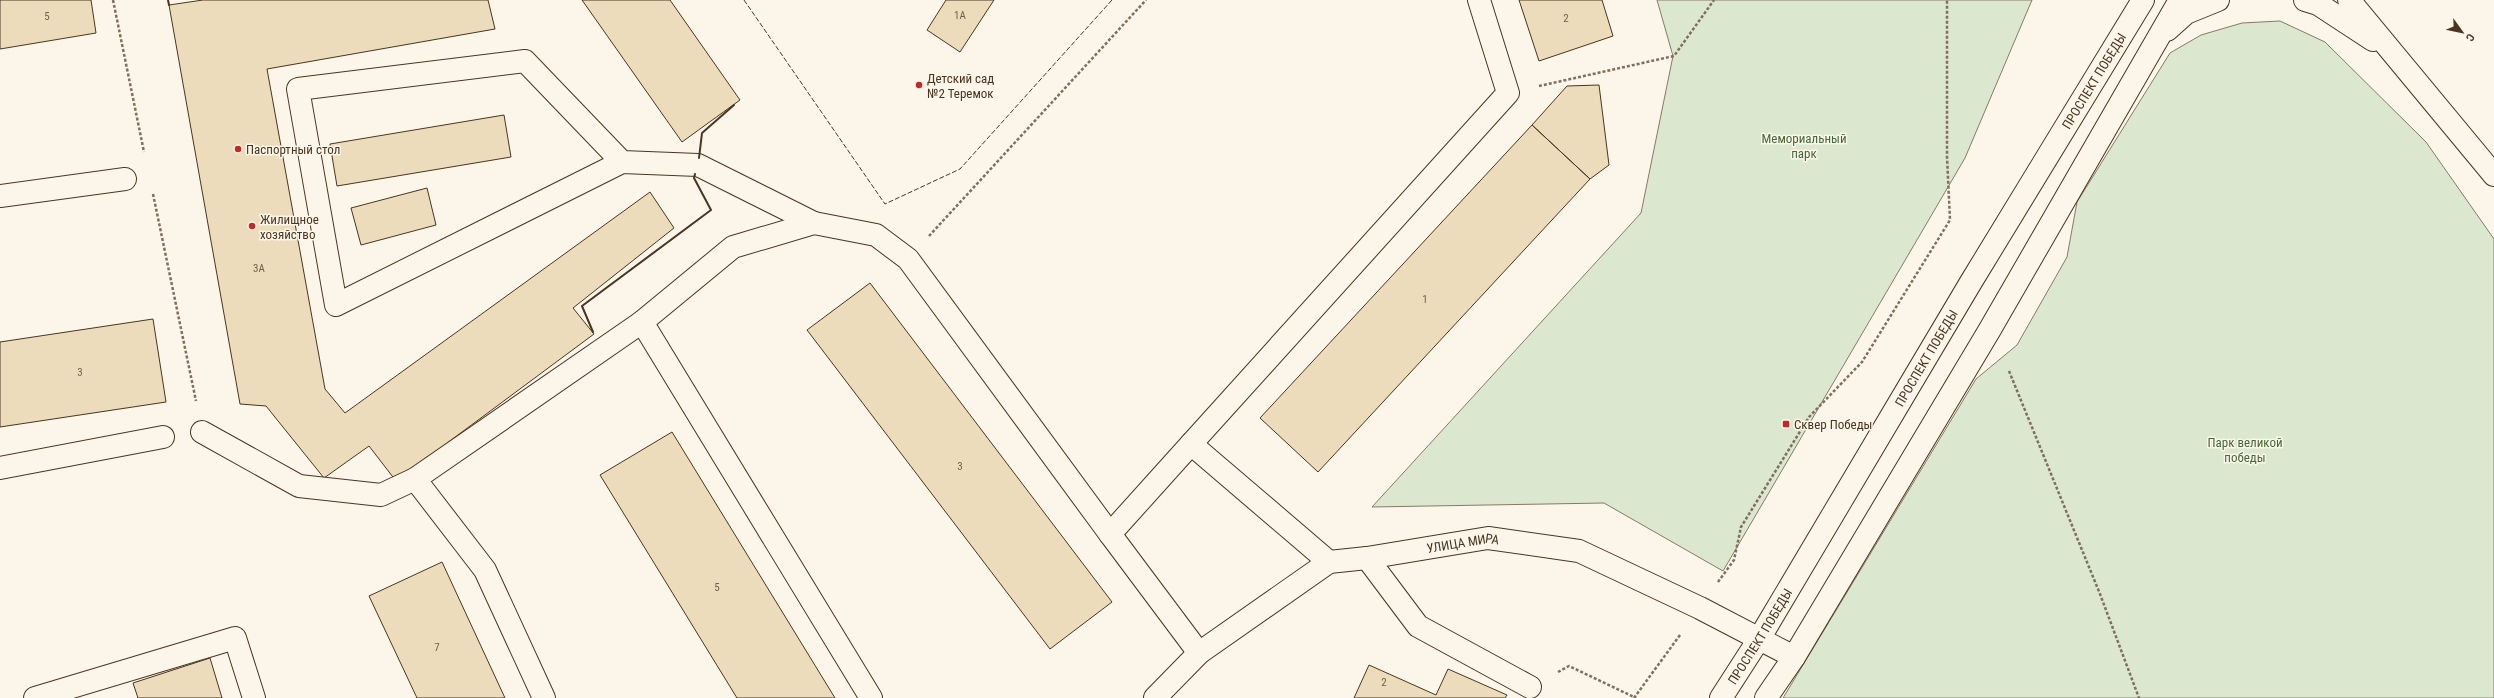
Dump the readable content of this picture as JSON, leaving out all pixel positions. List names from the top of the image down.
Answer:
{
  "streets": {
    "main road": ["ПРОСПЕКТ ПОБЕДЫ", "УЛИЦА МИРА"]
  },
  "crossings": [
    ["ПРОСПЕКТ ПОБЕДЫ", "УЛИЦА МИРА"]
  ],
  "parks": ["Мемориальный парк", "Парк великой победы"],
  "places": {
    "other": ["Детский сад №2 Теремок", "Паспортный стол", "Жилищное хозяйство"],
    "transit": ["Сквер Победы"]
  },
  "house_numbers": [
    "1А",
    "5",
    "2",
    "3А",
    "1",
    "3",
    "3",
    "5",
    "7",
    "2"
  ],
  "north": "bottom right"
}
